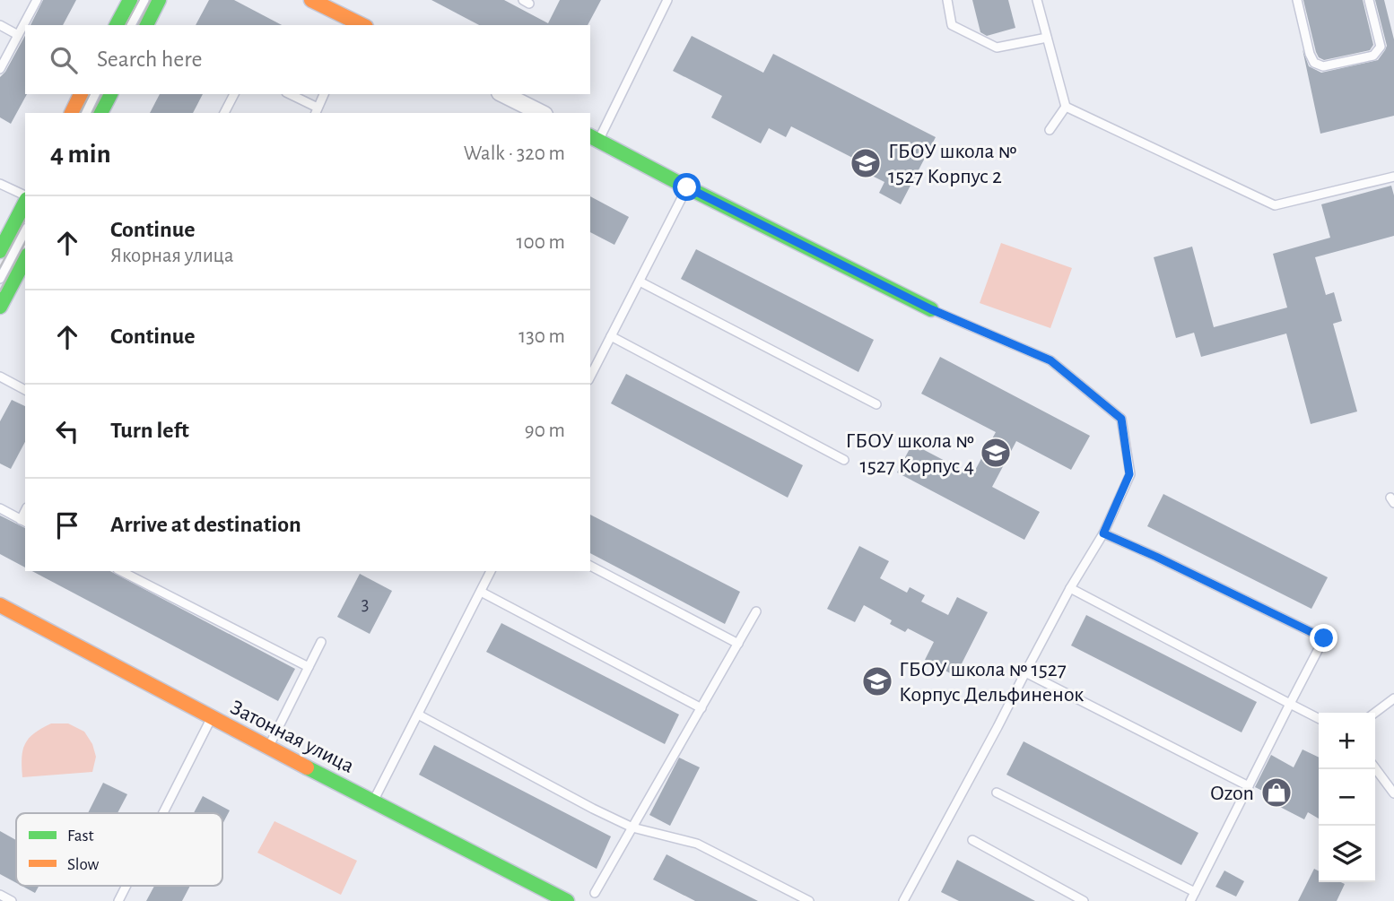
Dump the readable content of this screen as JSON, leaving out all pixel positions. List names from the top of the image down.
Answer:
{
  "streets": {
    "street": ["Затонная улица"]
  },
  "places": {
    "school or university": ["ГБОУ школа № 1527 Корпус 2", "ГБОУ школа № 1527 Корпус 4", "ГБОУ школа № 1527 Корпус Дельфиненок"],
    "shop": ["Ozon"]
  },
  "house_numbers": ["3"],
  "legend": ["Fast", "Slow"],
  "page": {
    "search": "Search here",
    "heading": ["4 min", "Walk · 320 m"],
    "list": [
      ["Continue", "Якорная улица", "100 m"],
      ["Continue", "130 m"],
      ["Turn left", "90 m"],
      "Arrive at destination"
    ],
    "map_buttons": ["+", "−"]
  }
}
